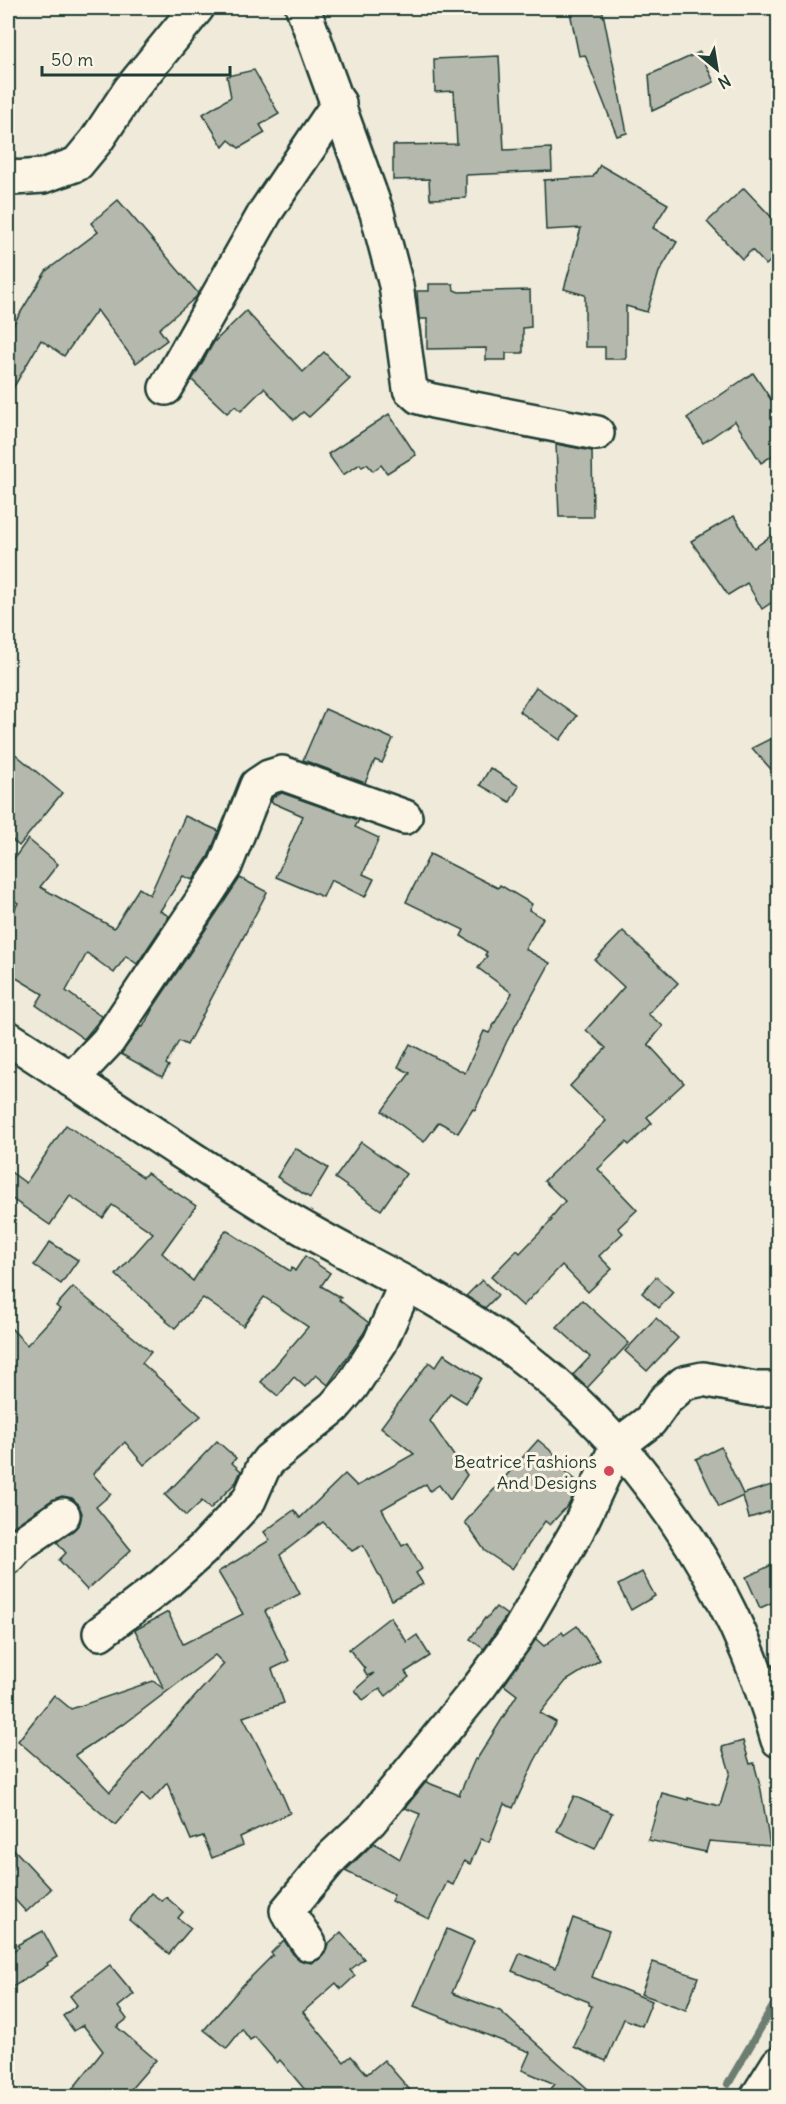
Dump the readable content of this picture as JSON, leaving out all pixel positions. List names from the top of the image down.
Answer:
{
  "places": ["Beatrice Fashions And Designs"],
  "scale_bar": "50 m",
  "north": "bottom right"
}
